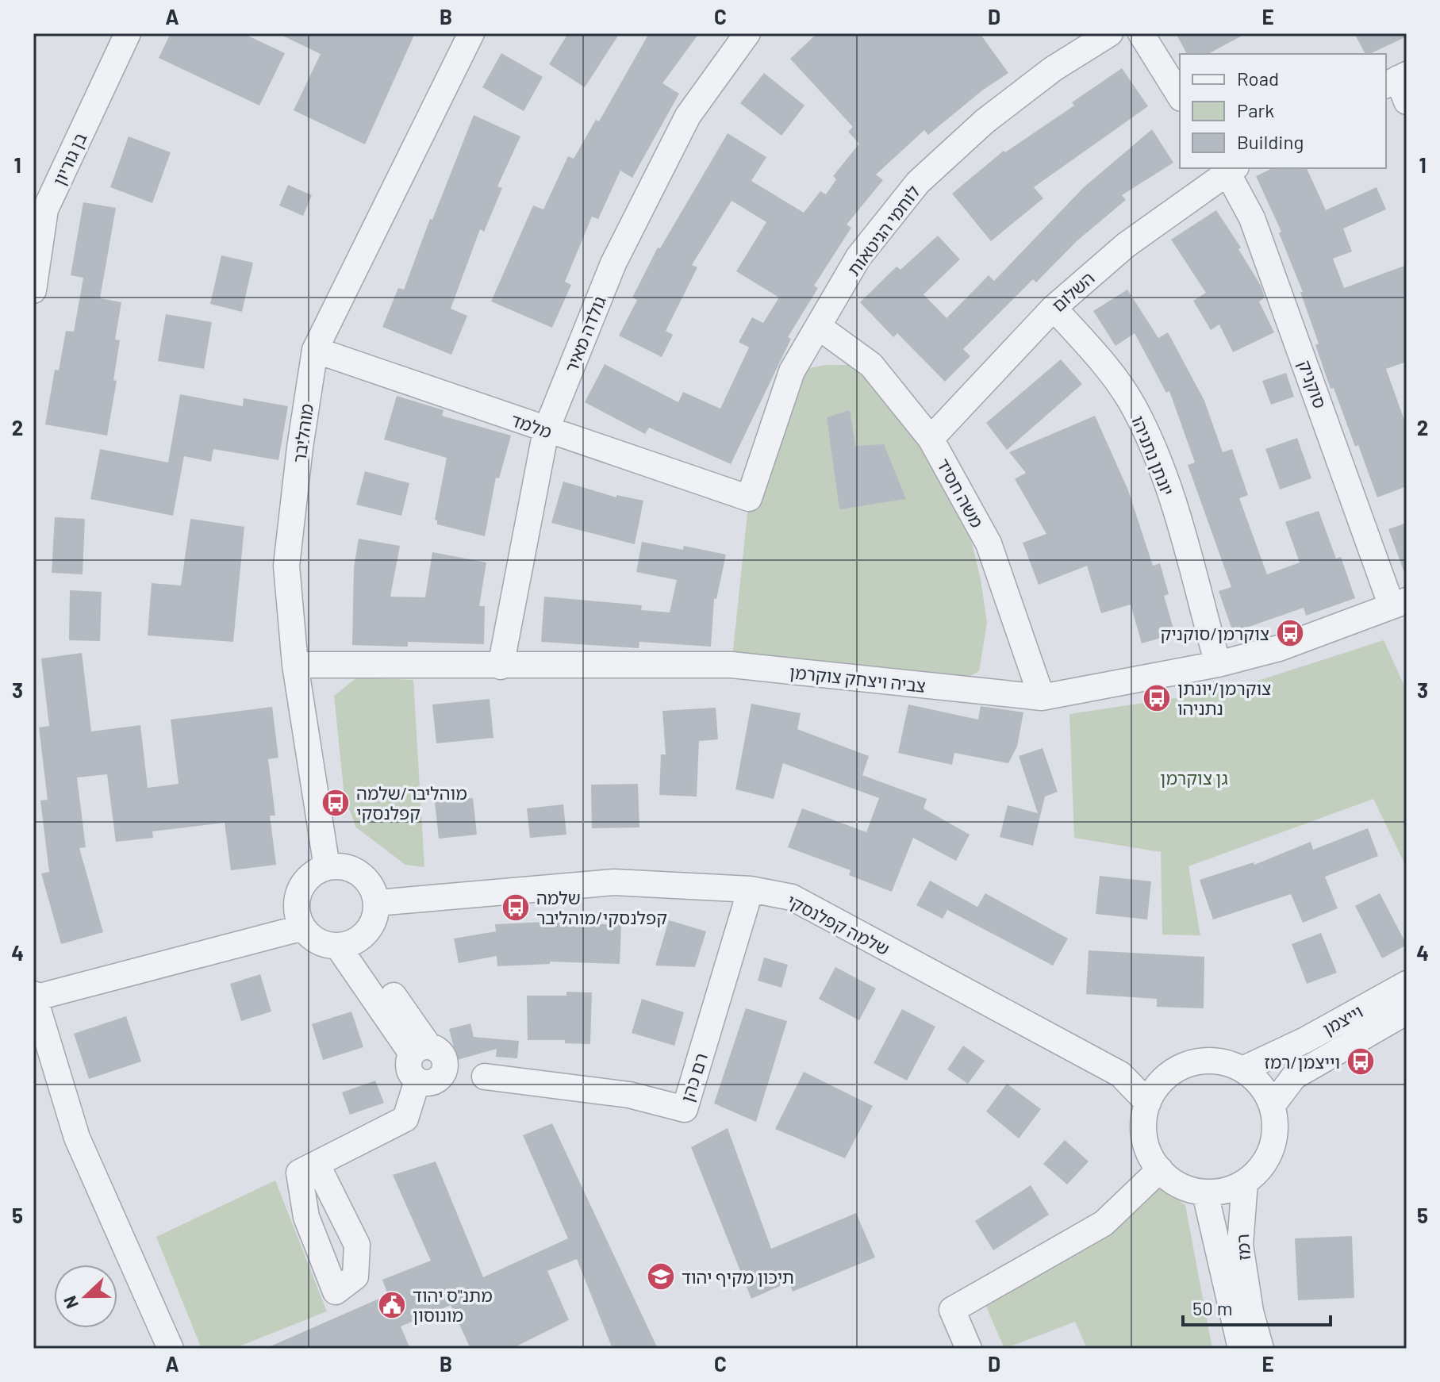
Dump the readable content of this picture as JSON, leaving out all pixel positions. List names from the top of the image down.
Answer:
{
  "streets": {
    "street": [
      "בן גוריון",
      "לוחמי הגיטאות",
      "השלום",
      "גולדה מאיר",
      "סוקניק",
      "מלמד",
      "מוהליבר",
      "יונתן נתניהו",
      "משה חסיד",
      "צביה ויצחק צוקרמן",
      "שלמה קפלנסקי",
      "וייצמן",
      "רם כהן",
      "רמז"
    ]
  },
  "crossings": [
    ["לוחמי הגיטאות", "מלמד"],
    ["לוחמי הגיטאות", "משה חסיד"],
    ["השלום", "סוקניק"],
    ["השלום", "יונתן נתניהו"],
    ["השלום", "משה חסיד"],
    ["גולדה מאיר", "מלמד"],
    ["גולדה מאיר", "צביה ויצחק צוקרמן"],
    ["סוקניק", "צביה ויצחק צוקרמן"],
    ["מלמד", "מוהליבר"],
    ["מוהליבר", "צביה ויצחק צוקרמן"],
    ["מוהליבר", "שלמה קפלנסקי"],
    ["יונתן נתניהו", "צביה ויצחק צוקרמן"],
    ["משה חסיד", "צביה ויצחק צוקרמן"],
    ["שלמה קפלנסקי", "רם כהן"],
    ["וייצמן", "רמז"]
  ],
  "parks": ["גן צוקרמן"],
  "places": {
    "bus stop": [
      "צוקרמן/סוקניק",
      "צוקרמן/יונתן נתניהו",
      "מוהליבר/שלמה קפלנסקי",
      "שלמה קפלנסקי/מוהליבר",
      "וייצמן/רמז"
    ],
    "school or university": ["תיכון מקיף יהוד"],
    "public building": ["מתנ\"ס יהוד מונוסון"]
  },
  "legend": ["Road", "Park", "Building"],
  "scale_bar": "50 m",
  "north": "left",
  "grid": {
    "columns": [
      "A",
      "B",
      "C",
      "D",
      "E"
    ],
    "rows": [
      "1",
      "2",
      "3",
      "4",
      "5"
    ]
  }
}
